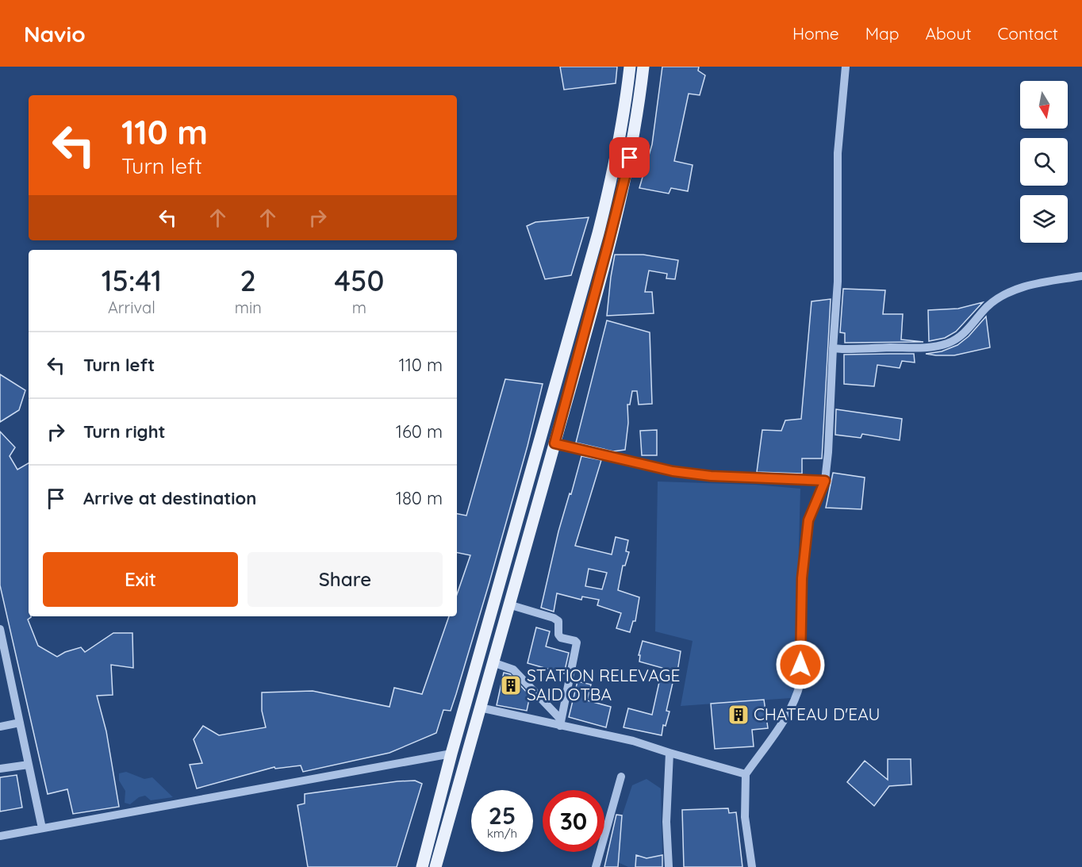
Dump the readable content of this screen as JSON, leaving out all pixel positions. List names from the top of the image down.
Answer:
{
  "places": {
    "building": ["STATION RELEVAGE SAID OTBA", "CHATEAU D'EAU"]
  },
  "north": "bottom",
  "page": {
    "header": "Navio",
    "nav": [
      "Home",
      "Map",
      "About",
      "Contact"
    ],
    "turn": ["110 m", "Turn left"],
    "eta": [
      "15:41",
      "Arrival",
      "2",
      "min",
      "450",
      "m"
    ],
    "list": [
      {
        "name": "Turn left",
        "value": "110 m"
      },
      {
        "name": "Turn right",
        "value": "160 m"
      },
      {
        "name": "Arrive at destination",
        "value": "180 m"
      }
    ],
    "buttons": ["Exit", "Share"],
    "speed": "25 km/h",
    "limit": "30"
  }
}
